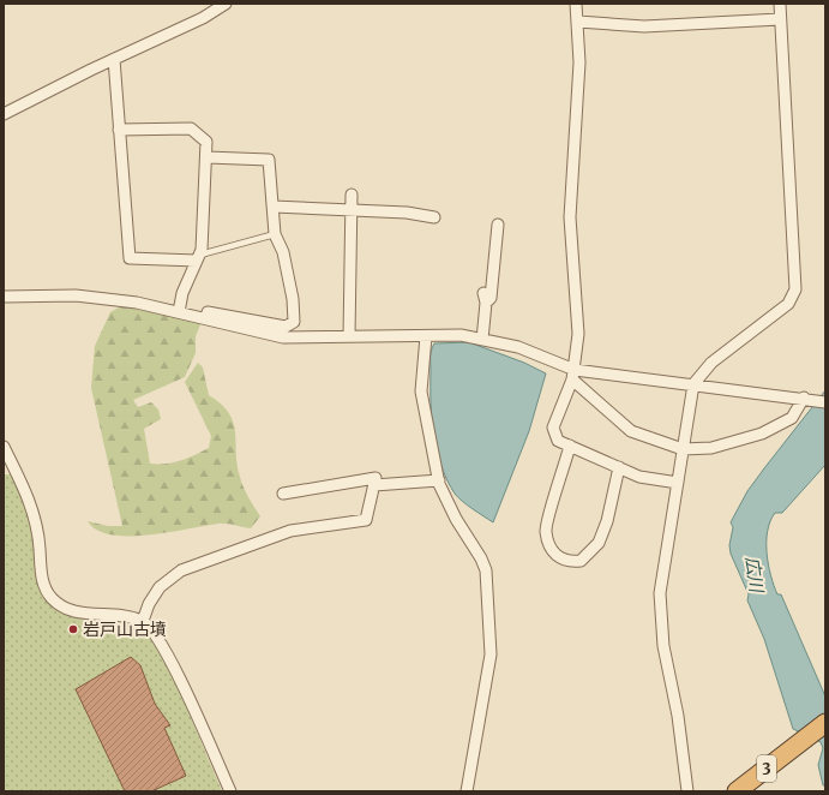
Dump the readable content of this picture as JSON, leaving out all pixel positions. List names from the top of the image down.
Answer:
{
  "streets": {
    "highway": ["3"]
  },
  "water": ["広川"],
  "places": ["岩戸山古墳"]
}
